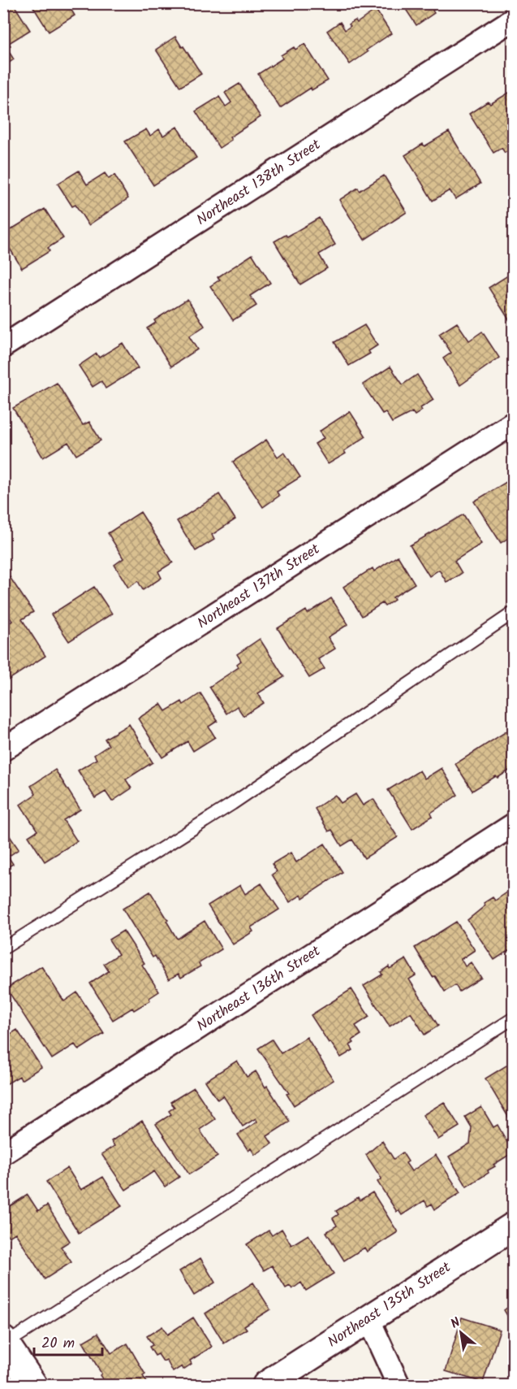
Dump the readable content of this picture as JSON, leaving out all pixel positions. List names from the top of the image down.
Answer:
{
  "streets": {
    "main road": ["Northeast 135th Street"],
    "street": ["Northeast 138th Street", "Northeast 137th Street", "Northeast 136th Street"]
  },
  "scale_bar": "20 m",
  "north": "top left"
}
